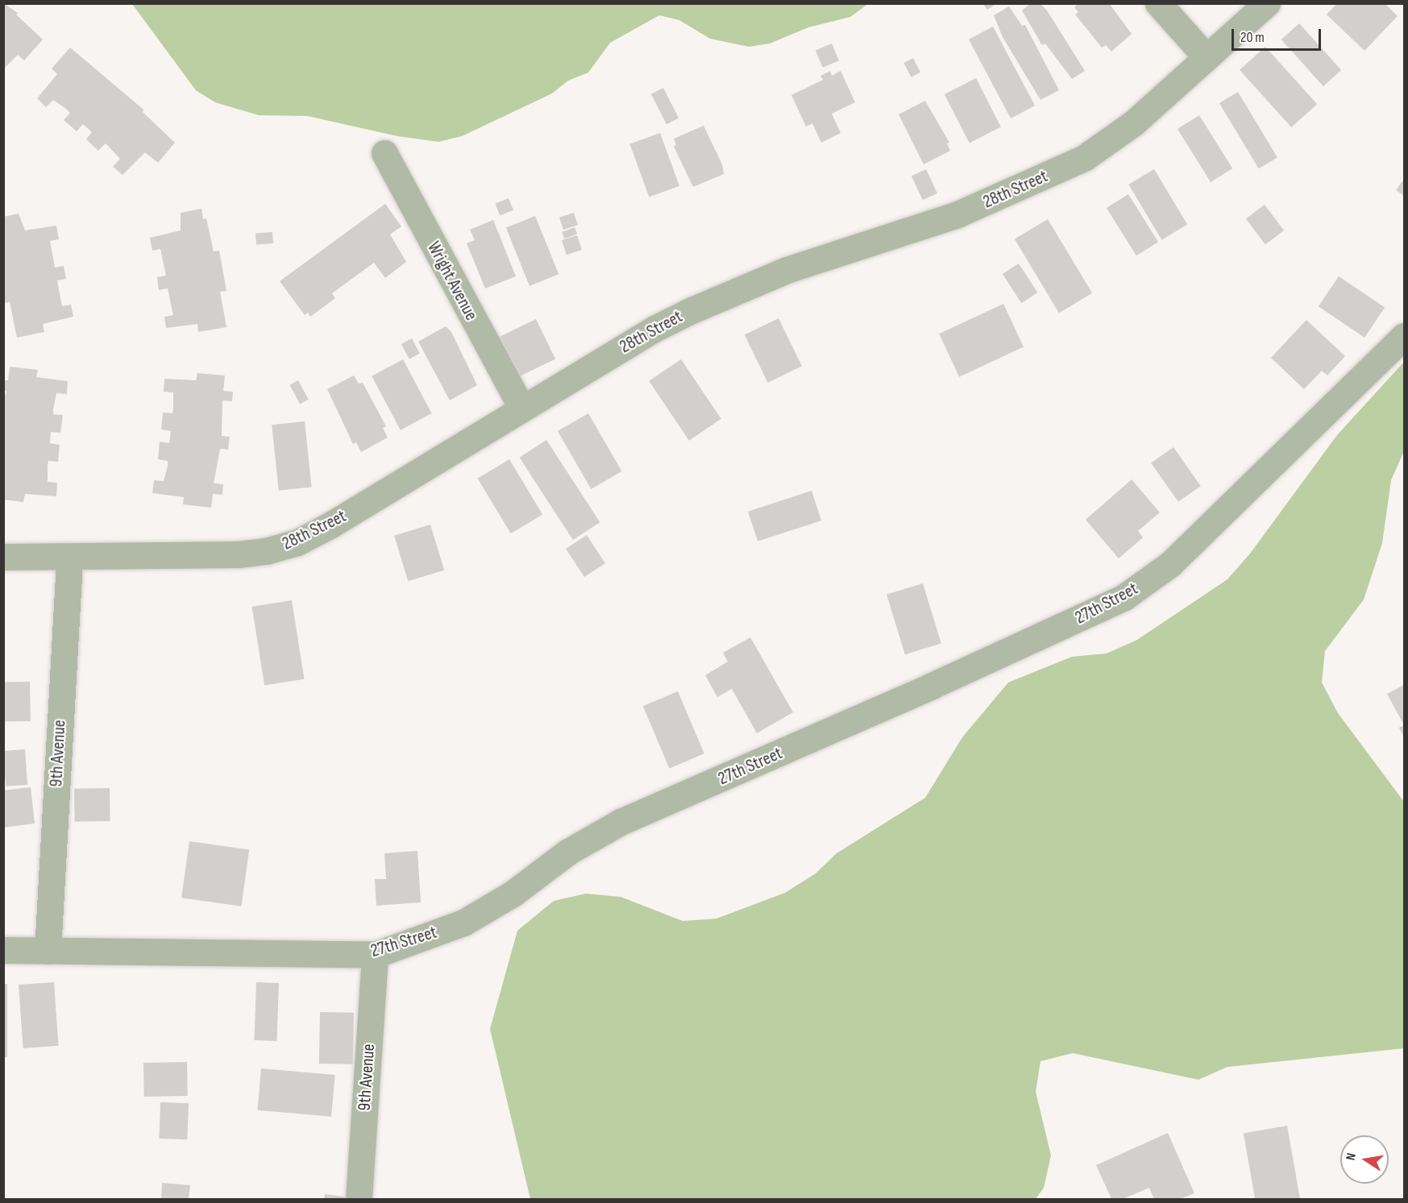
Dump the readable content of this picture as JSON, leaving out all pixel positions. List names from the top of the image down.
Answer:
{
  "streets": {
    "street": [
      "28th Street",
      "Wright Avenue",
      "27th Street",
      "9th Avenue"
    ]
  },
  "crossings": [
    ["28th Street", "Wright Avenue"],
    ["28th Street", "9th Avenue"],
    ["27th Street", "9th Avenue"]
  ],
  "scale_bar": "20 m",
  "north": "left"
}
